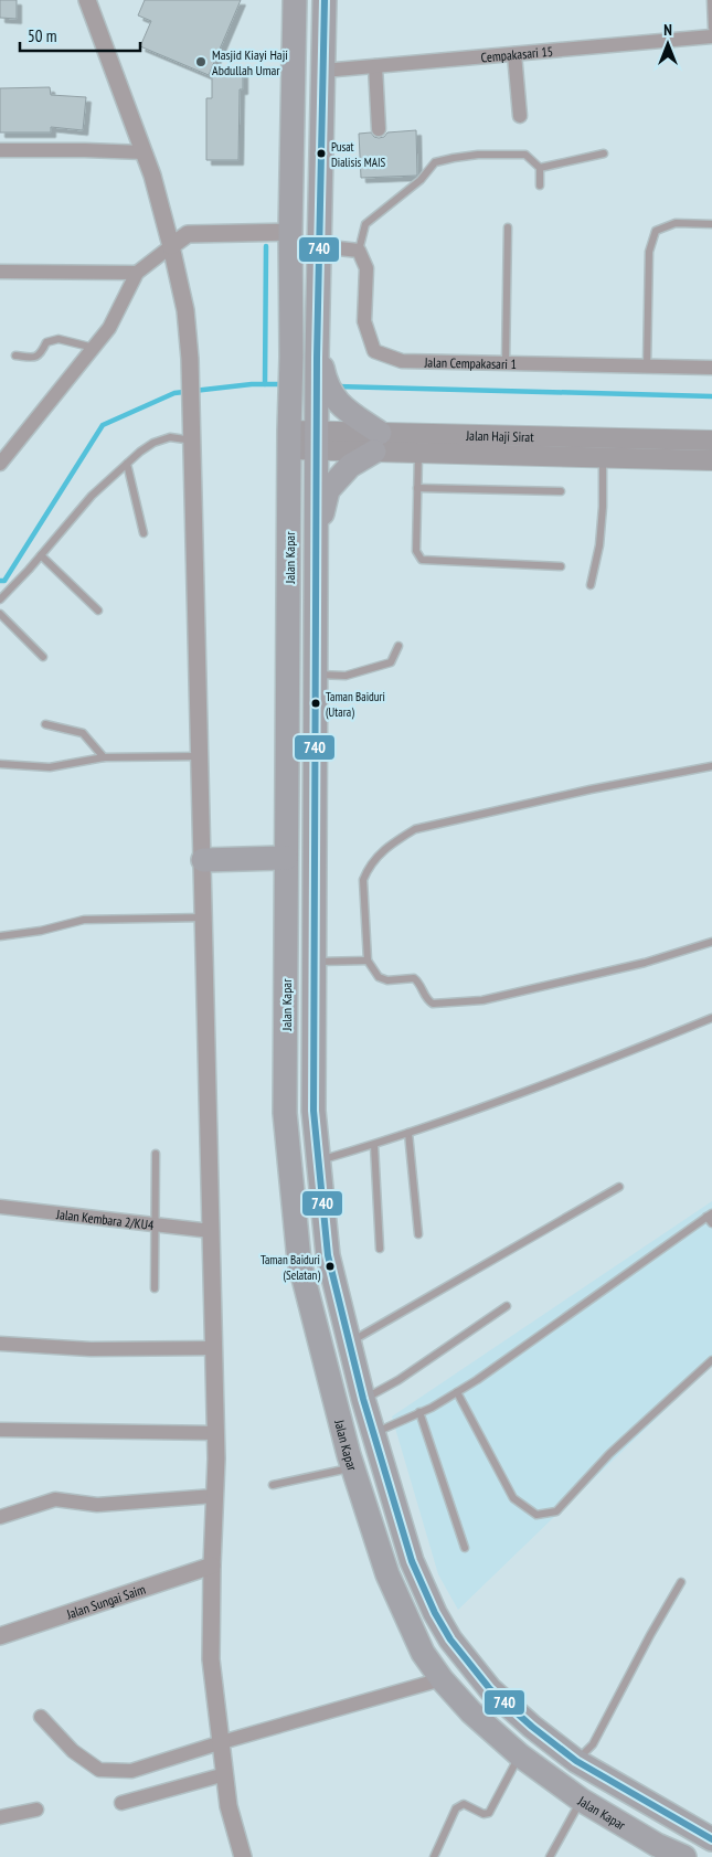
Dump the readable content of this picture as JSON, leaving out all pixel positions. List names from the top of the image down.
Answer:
{
  "streets": {
    "highway": ["Jalan Kapar"],
    "main road": ["Jalan Haji Sirat"],
    "street": [
      "Cempakasari 15",
      "Jalan Cempakasari 1",
      "Jalan Kembara 2/KU4",
      "Jalan Sungai Saim"
    ]
  },
  "crossings": [
    ["Cempakasari 15", "Jalan Kapar"],
    ["Jalan Haji Sirat", "Jalan Kapar"]
  ],
  "places": [
    "Masjid Kiayi Haji Abdullah Umar",
    "Pusat Dialisis MAIS",
    "Taman Baiduri (Utara)",
    "Taman Baiduri (Selatan)"
  ],
  "lines": ["transit line 740"],
  "scale_bar": "50 m",
  "north": "top"
}
